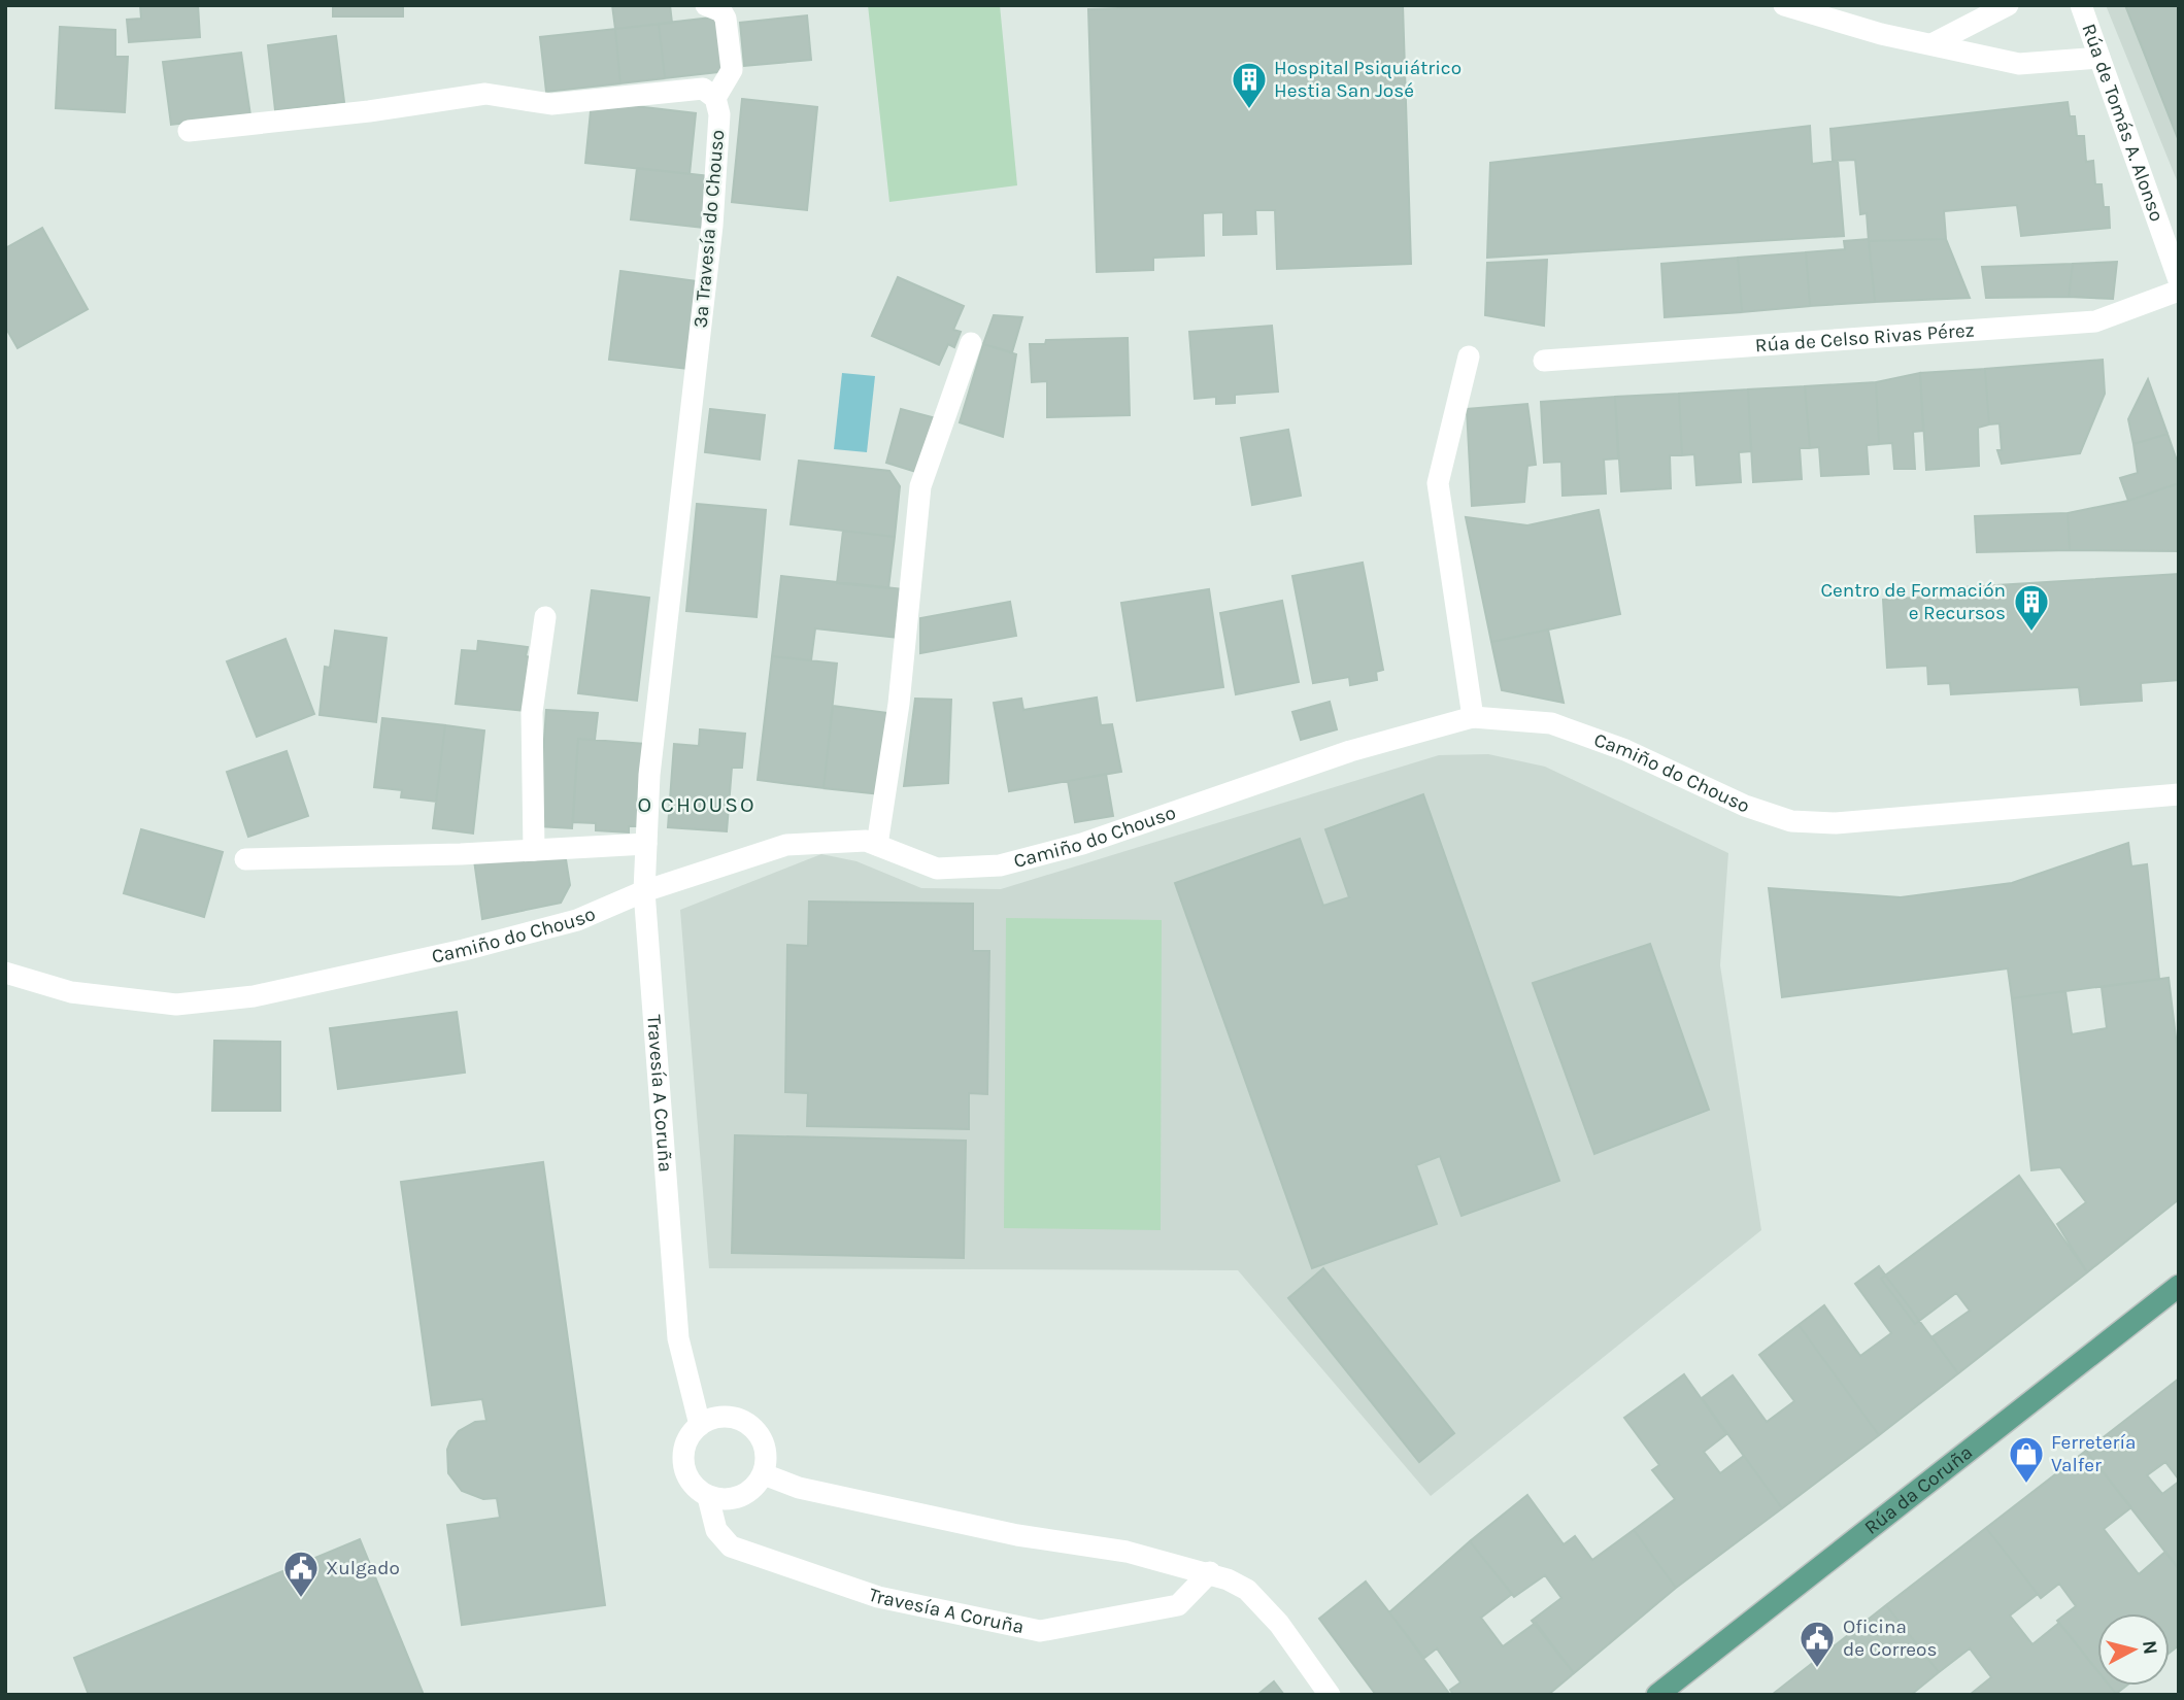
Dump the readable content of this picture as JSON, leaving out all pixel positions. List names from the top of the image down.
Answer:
{
  "streets": {
    "main road": ["Rúa da Coruña"],
    "street": [
      "Rúa de Tomás A. Alonso",
      "3ª Travesía do Chouso",
      "Rúa de Celso Rivas Pérez",
      "Camiño do Chouso",
      "Travesía A Coruña"
    ]
  },
  "crossings": [
    ["3ª Travesía do Chouso", "Camiño do Chouso"],
    ["3ª Travesía do Chouso", "Travesía A Coruña"],
    ["Camiño do Chouso", "Travesía A Coruña"]
  ],
  "districts": ["O CHOUSO"],
  "places": {
    "building": ["Hospital Psiquiátrico Hestia San José", "Centro de Formación e Recursos"],
    "shop": ["Ferretería Valfer"],
    "public building": ["Xulgado", "Oficina de Correos"]
  },
  "north": "right"
}
